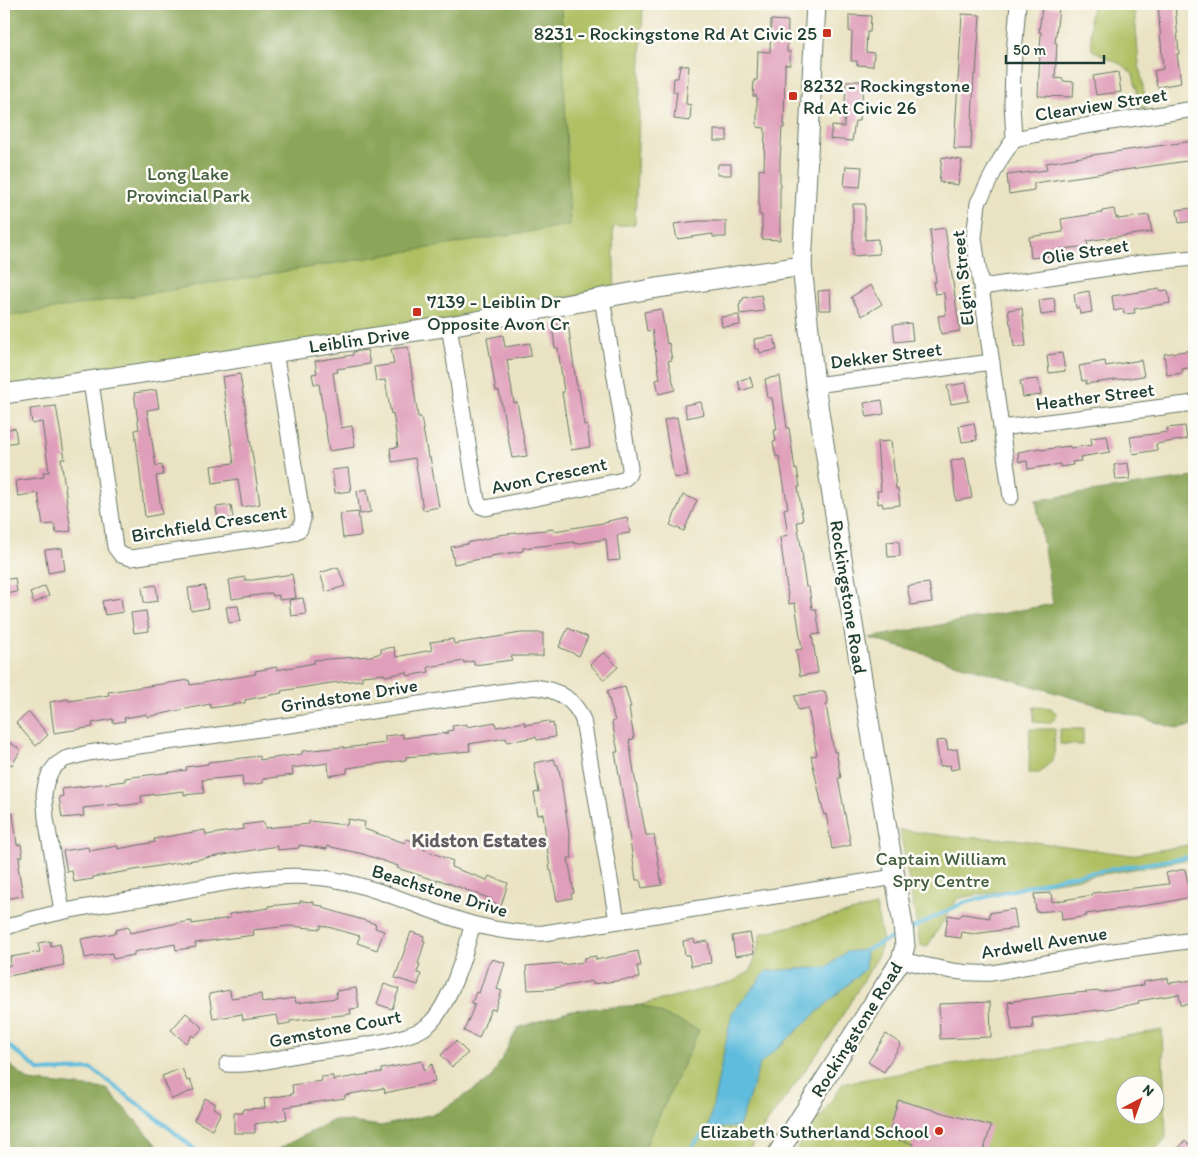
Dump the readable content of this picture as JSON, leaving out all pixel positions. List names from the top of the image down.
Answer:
{
  "streets": {
    "street": [
      "Clearview Street",
      "Olie Street",
      "Elgin Street",
      "Leiblin Drive",
      "Dekker Street",
      "Heather Street",
      "Avon Crescent",
      "Birchfield Crescent",
      "Rockingstone Road",
      "Grindstone Drive",
      "Beachstone Drive",
      "Ardwell Avenue",
      "Gemstone Court"
    ]
  },
  "crossings": [
    ["Clearview Street", "Elgin Street"],
    ["Olie Street", "Elgin Street"],
    ["Elgin Street", "Dekker Street"],
    ["Elgin Street", "Heather Street"],
    ["Leiblin Drive", "Avon Crescent"],
    ["Leiblin Drive", "Birchfield Crescent"],
    ["Leiblin Drive", "Rockingstone Road"],
    ["Dekker Street", "Rockingstone Road"],
    ["Rockingstone Road", "Beachstone Drive"],
    ["Rockingstone Road", "Ardwell Avenue"],
    ["Grindstone Drive", "Beachstone Drive"],
    ["Beachstone Drive", "Gemstone Court"]
  ],
  "districts": ["Kidston Estates"],
  "parks": ["Long Lake Provincial Park", "Captain William Spry Centre"],
  "places": {
    "transit": ["8231 - Rockingstone Rd At Civic 25", "8232 - Rockingstone Rd At Civic 26", "7139 - Leiblin Dr Opposite Avon Cr"],
    "other": ["Elizabeth Sutherland School"]
  },
  "scale_bar": "50 m",
  "north": "top right"
}
